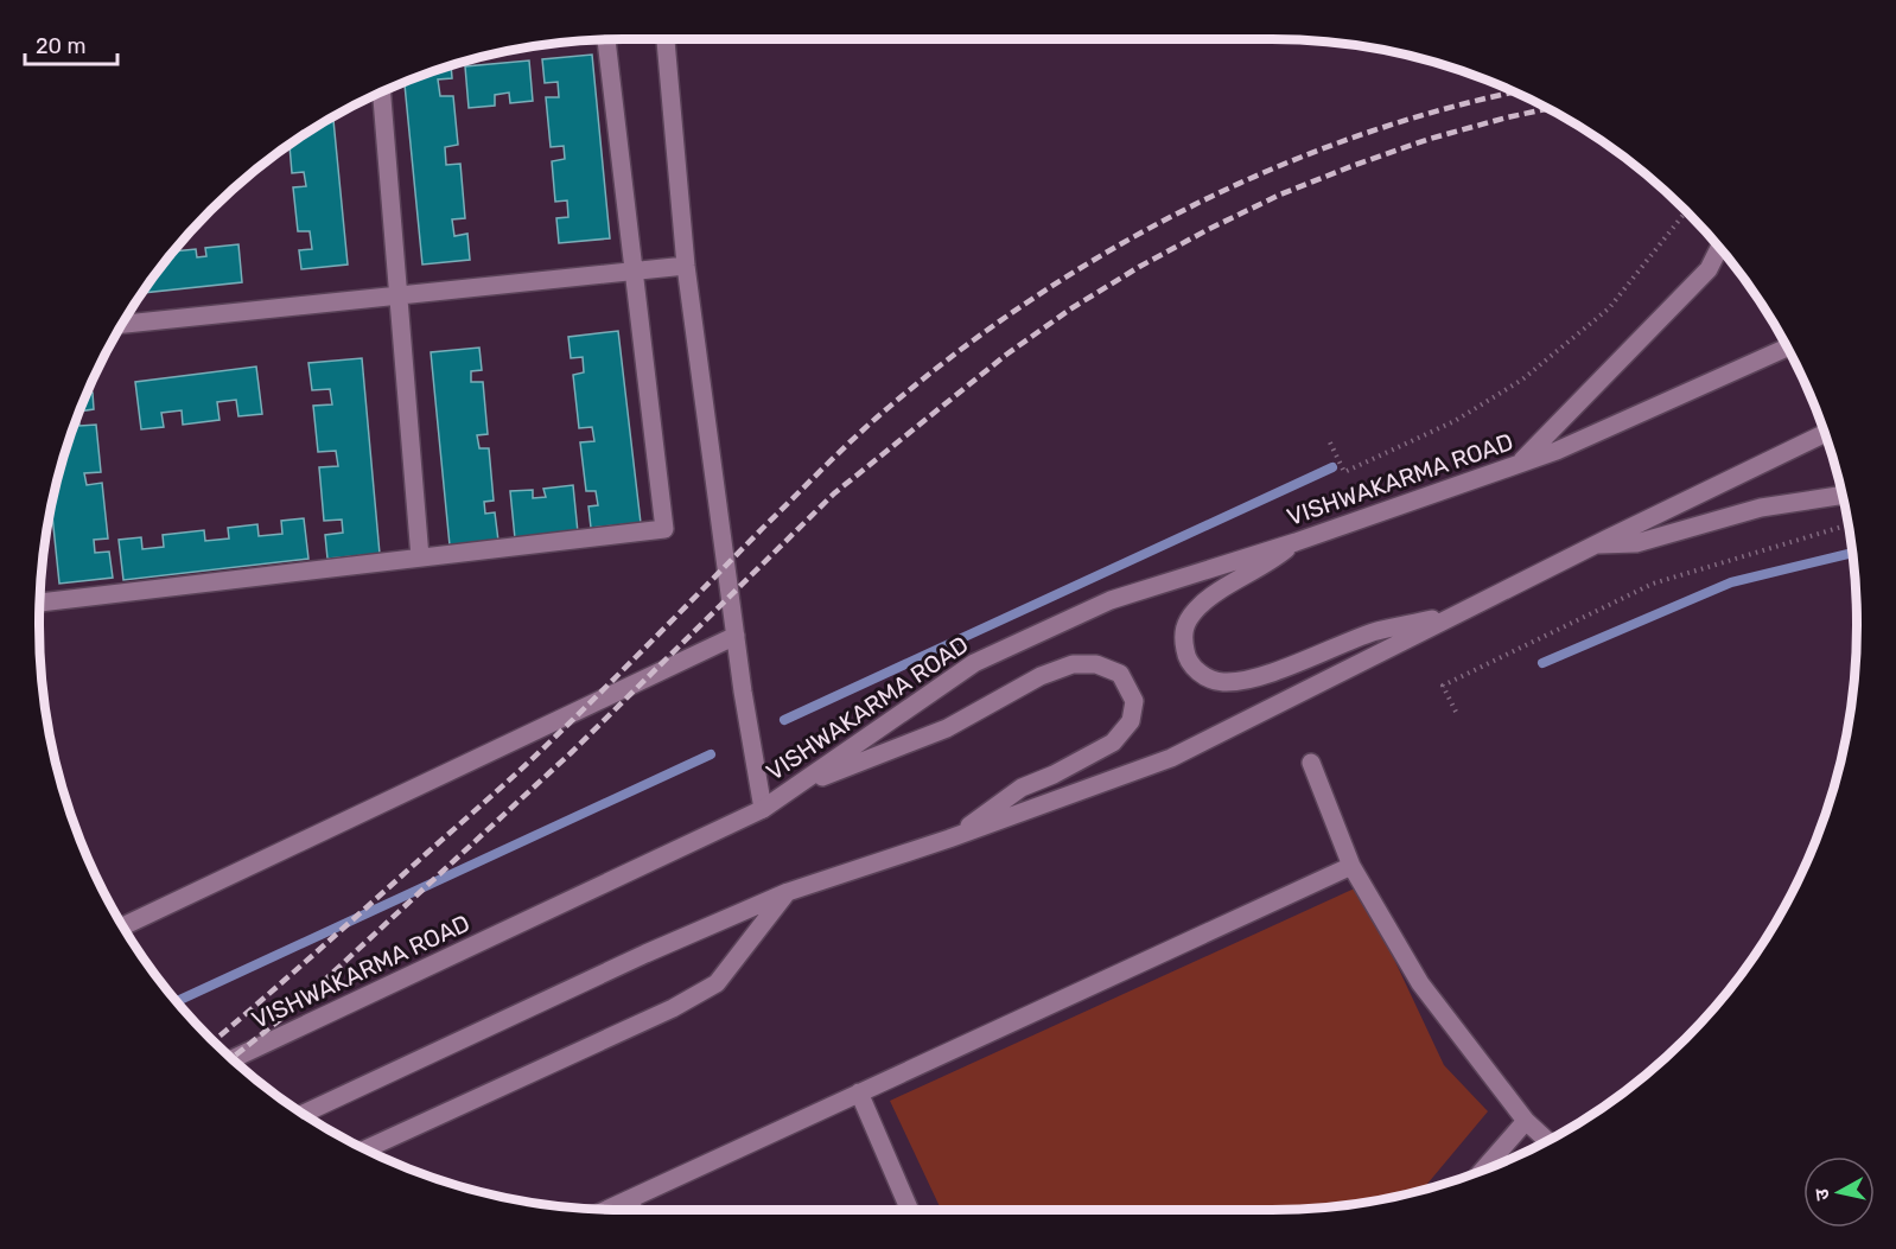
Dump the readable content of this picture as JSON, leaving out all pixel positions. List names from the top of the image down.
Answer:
{
  "streets": {
    "street": ["VISHWAKARMA ROAD"]
  },
  "scale_bar": "20 m",
  "north": "left"
}
